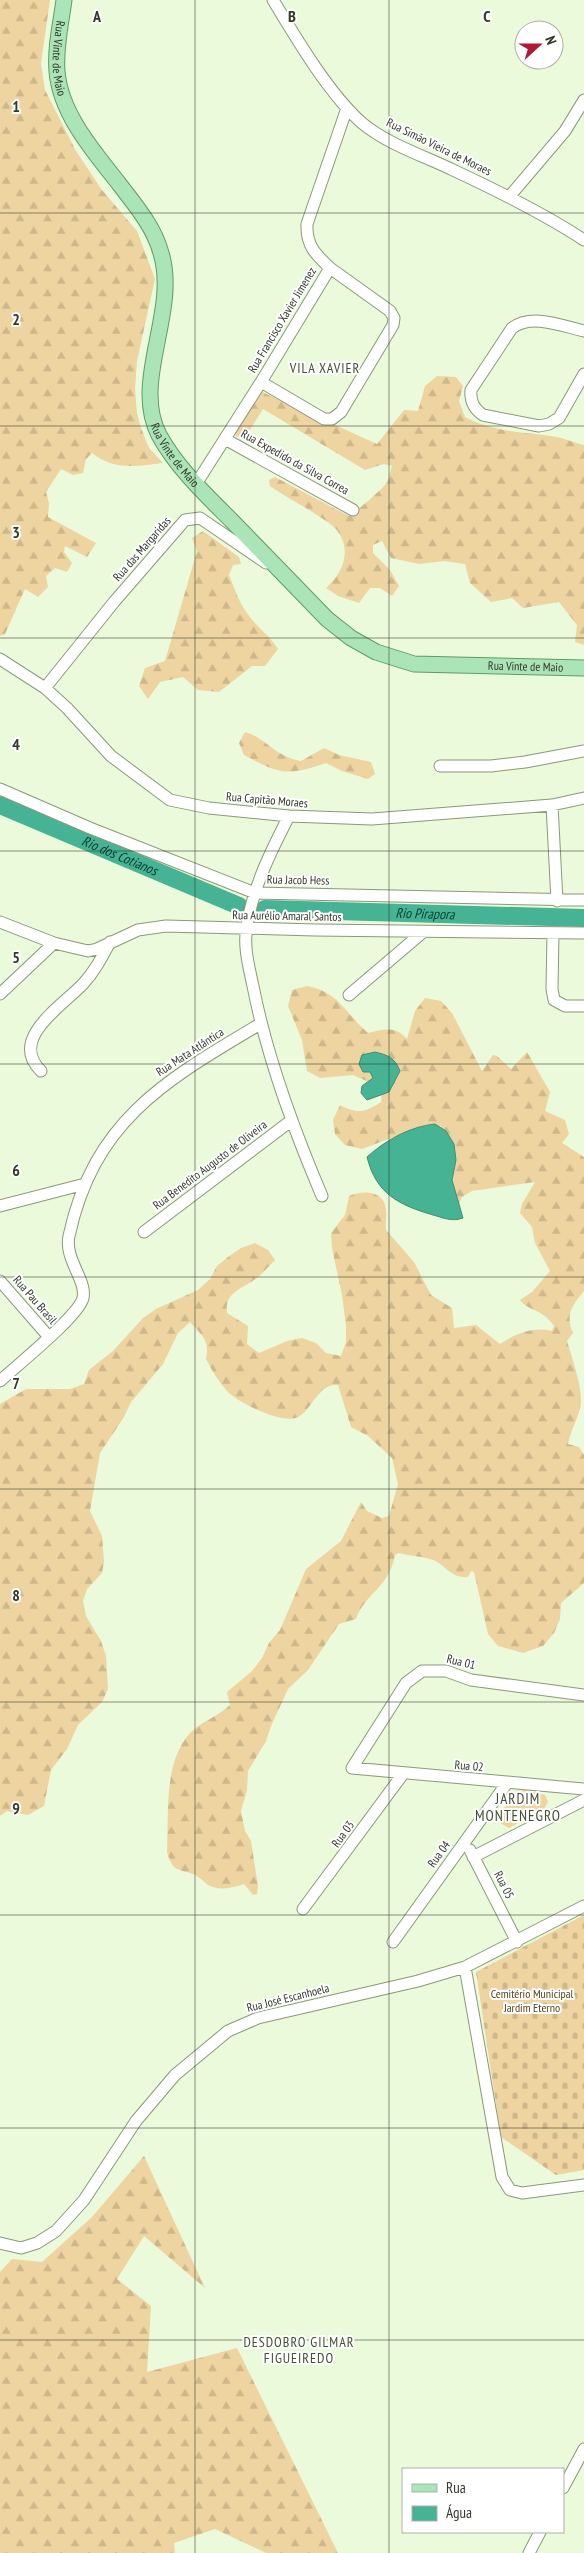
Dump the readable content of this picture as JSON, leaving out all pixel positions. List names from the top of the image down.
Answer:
{
  "streets": {
    "main road": ["Rua Vinte de Maio"],
    "street": [
      "Rua Simão Vieira de Moraes",
      "Rua Francisco Xavier Jimenez",
      "Rua Expedido da Silva Correa",
      "Rua das Margaridas",
      "Rua Capitão Moraes",
      "Rua Jacob Hess",
      "Rua Aurélio Amaral Santos",
      "Rua Mata Atlântica",
      "Rua Benedito Augusto de Oliveira",
      "Rua Pau Brasil",
      "Rua 01",
      "Rua 02",
      "Rua 03",
      "Rua 04",
      "Rua 05",
      "Rua José Escanhoela"
    ]
  },
  "crossings": [
    ["Rua Vinte de Maio", "Rua Francisco Xavier Jimenez"],
    ["Rua Vinte de Maio", "Rua das Margaridas"],
    ["Rua Simão Vieira de Moraes", "Rua Francisco Xavier Jimenez"],
    ["Rua Francisco Xavier Jimenez", "Rua Expedido da Silva Correa"],
    ["Rua das Margaridas", "Rua Capitão Moraes"],
    ["Rua Mata Atlântica", "Rua Pau Brasil"],
    ["Rua 01", "Rua 02"],
    ["Rua 02", "Rua 03"],
    ["Rua 02", "Rua 04"],
    ["Rua 04", "Rua 05"],
    ["Rua 05", "Rua José Escanhoela"]
  ],
  "districts": ["VILA XAVIER", "JARDIM MONTENEGRO", "DESDOBRO GILMAR FIGUEIREDO"],
  "water": ["Rio dos Cotianos", "Rio Pirapora"],
  "parks": ["Cemitério Municipal Jardim Eterno"],
  "legend": ["Rua", "Água"],
  "north": "right",
  "grid": {
    "columns": ["A", "B", "C"],
    "rows": [
      "1",
      "2",
      "3",
      "4",
      "5",
      "6",
      "7",
      "8",
      "9"
    ]
  }
}
